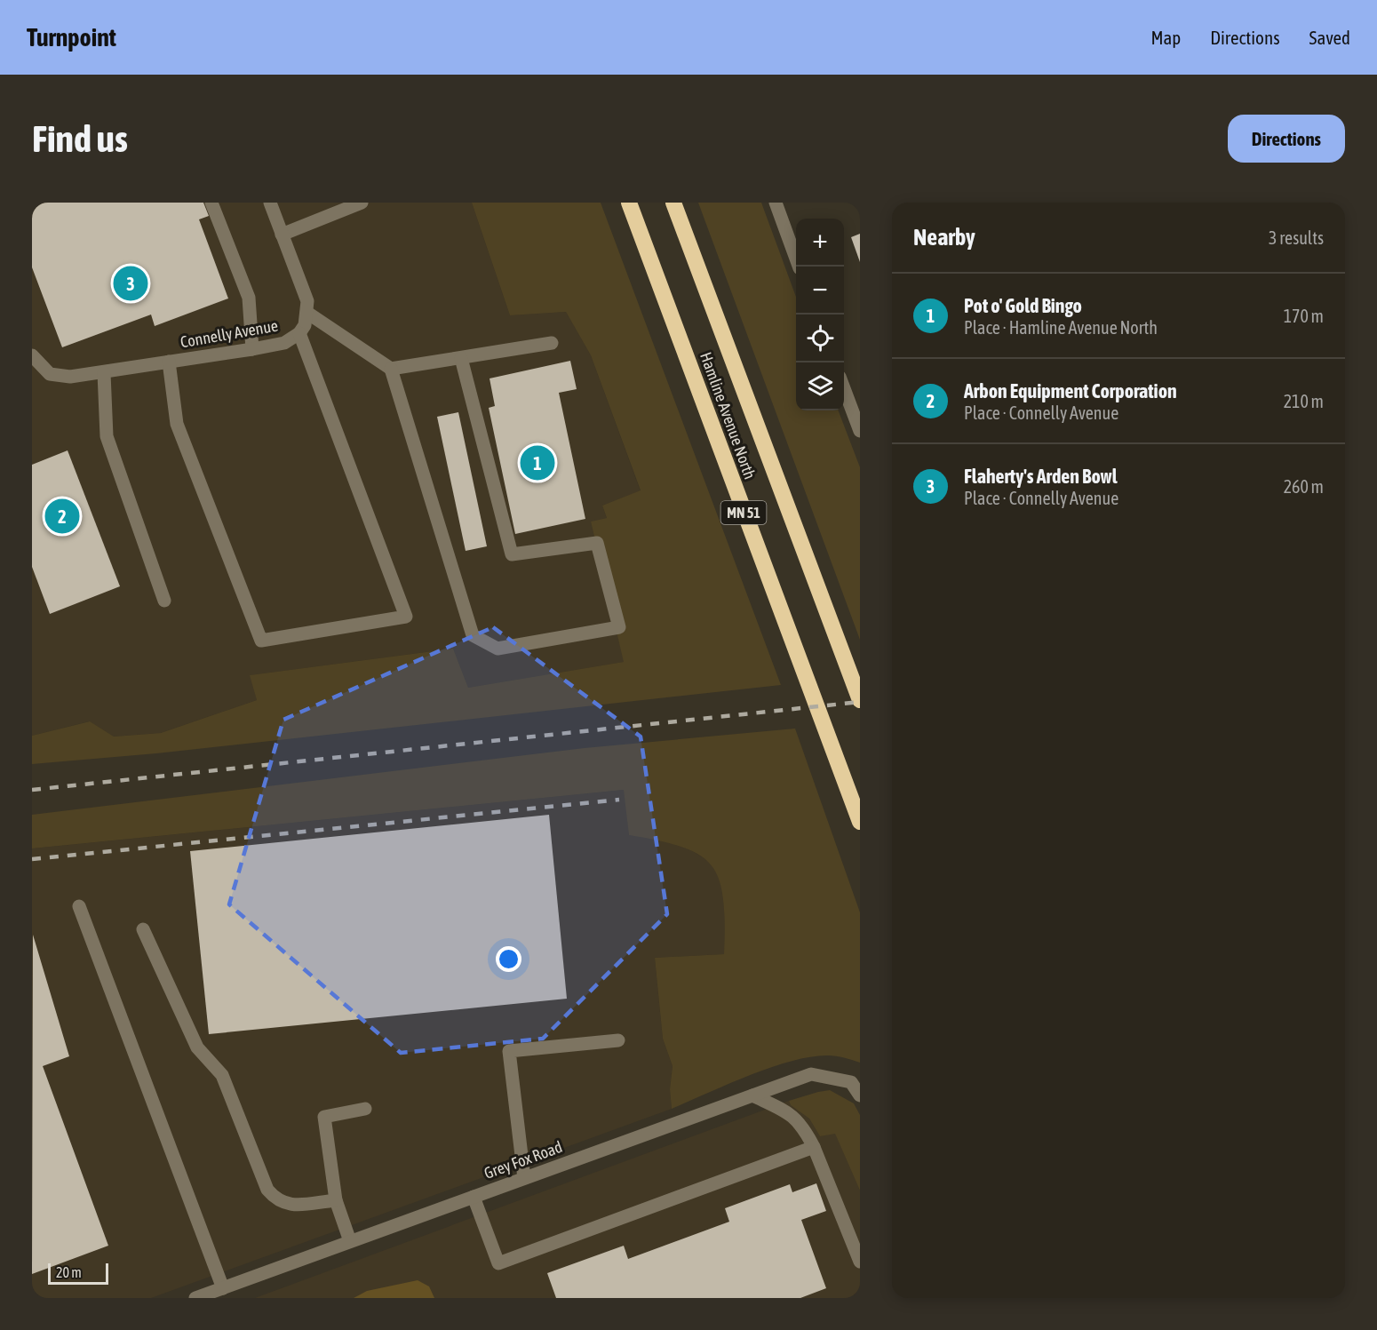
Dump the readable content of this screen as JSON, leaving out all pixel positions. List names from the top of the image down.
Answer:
{
  "streets": {
    "highway": ["Hamline Avenue North", "MN 51"],
    "street": ["Connelly Avenue", "Grey Fox Road"]
  },
  "scale_bar": "20 m",
  "page": {
    "header": "Turnpoint",
    "nav": ["Map", "Directions", "Saved"],
    "buttons": "Directions",
    "title": "Find us",
    "heading": ["Nearby", "3 results"],
    "map_buttons": ["+", "−"],
    "pins": ["3", "1", "2"],
    "list": [
      {
        "mark": "1",
        "name": "Pot o' Gold Bingo",
        "note": "Place · Hamline Avenue North",
        "value": "170 m"
      },
      {
        "mark": "2",
        "name": "Arbon Equipment Corporation",
        "note": "Place · Connelly Avenue",
        "value": "210 m"
      },
      {
        "mark": "3",
        "name": "Flaherty's Arden Bowl",
        "note": "Place · Connelly Avenue",
        "value": "260 m"
      }
    ],
    "scale": "20 m"
  }
}
